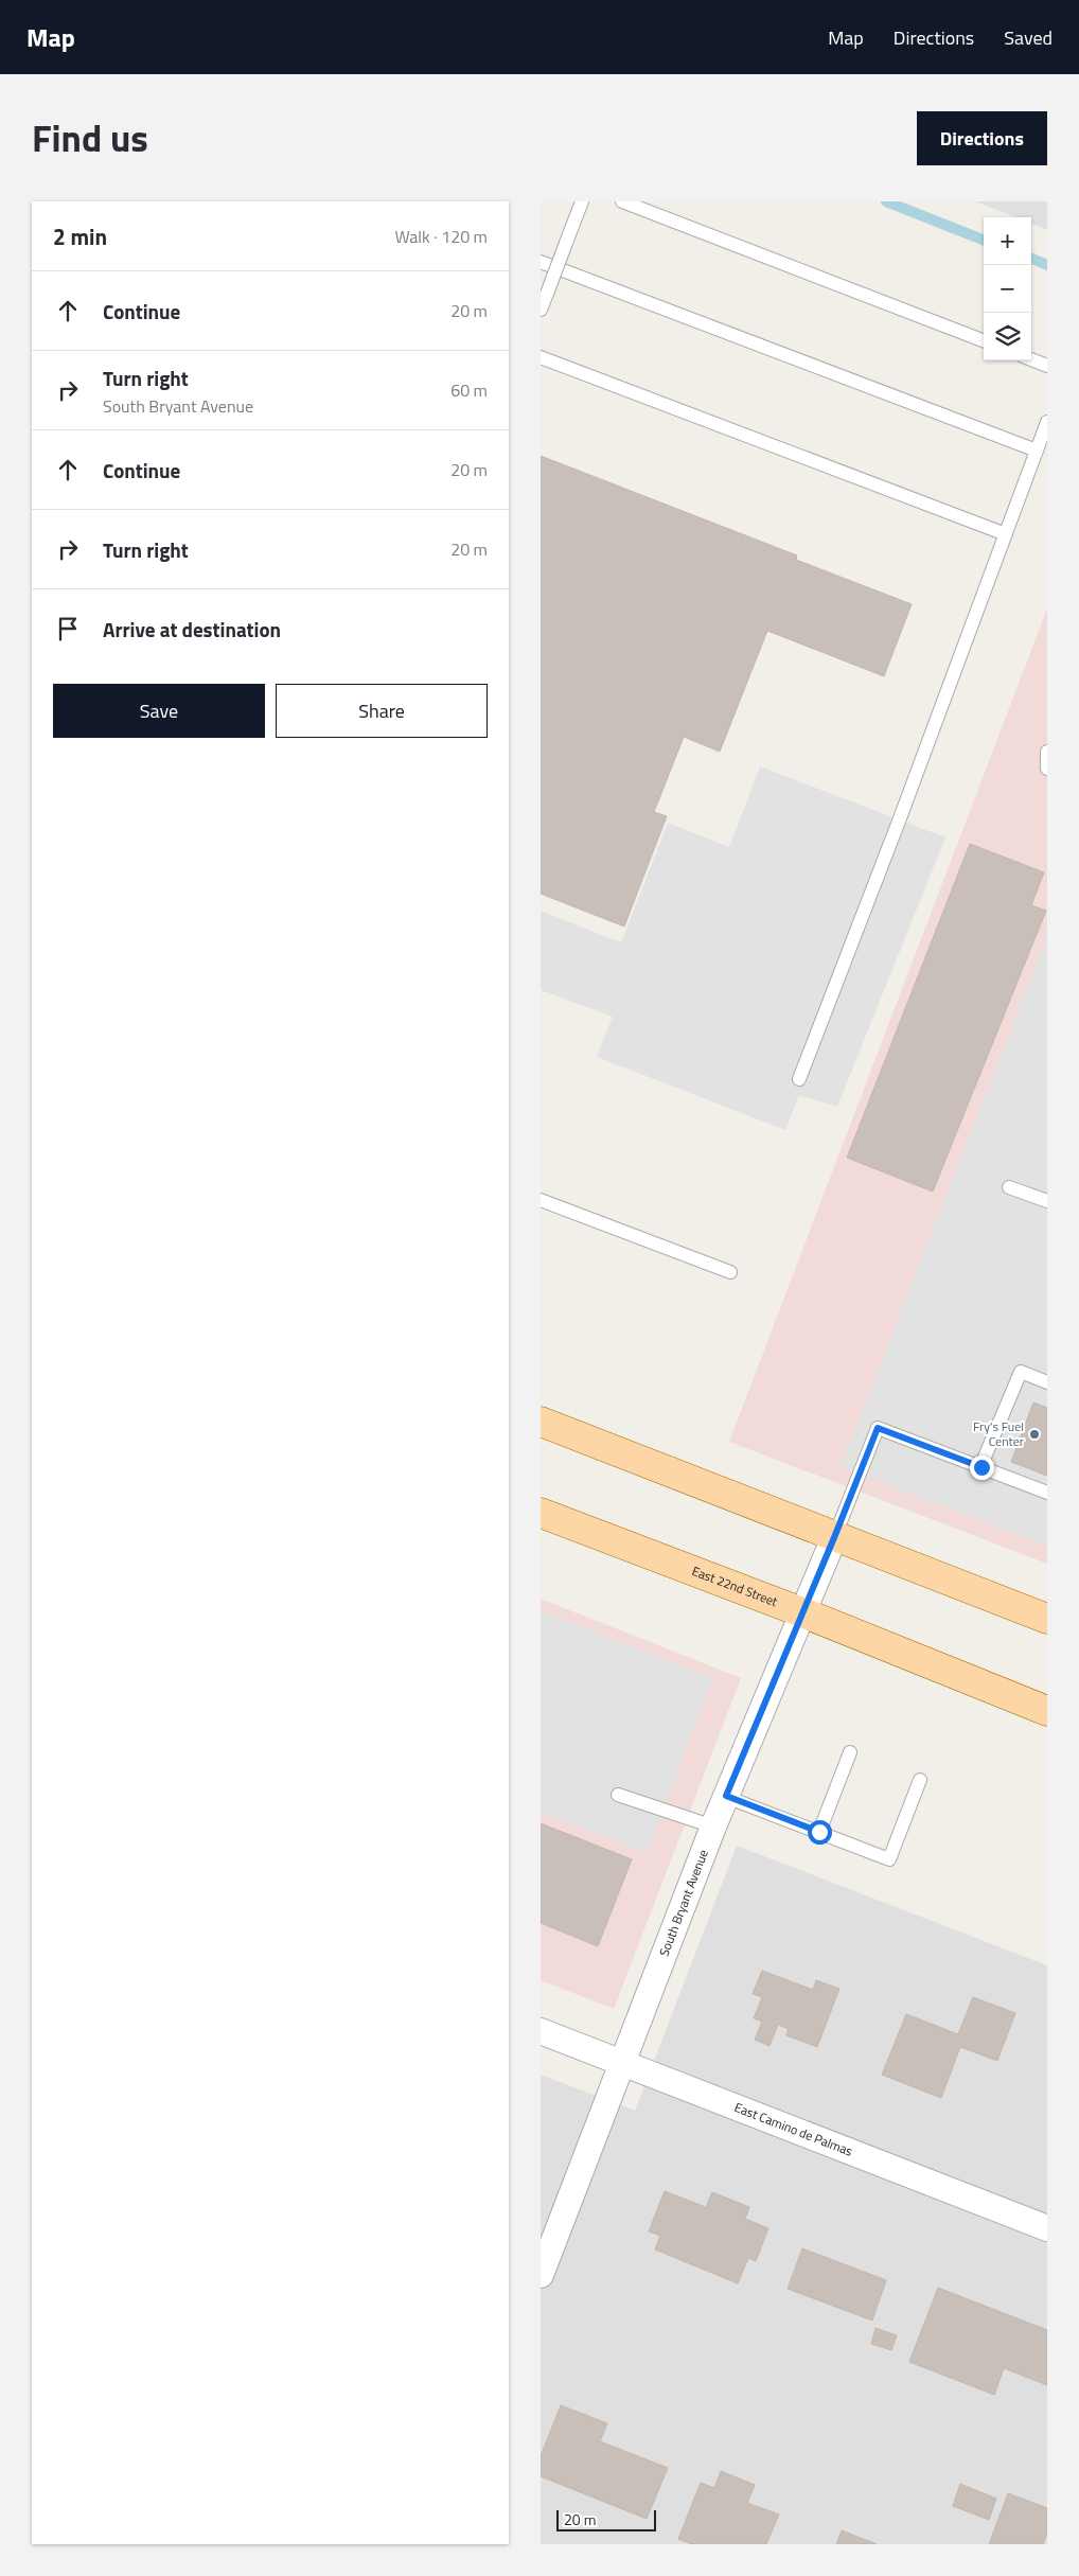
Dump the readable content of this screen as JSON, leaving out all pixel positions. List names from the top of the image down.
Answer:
{
  "streets": {
    "main road": ["East 22nd Street"],
    "street": ["South Bryant Avenue", "East Camino de Palmas"]
  },
  "crossings": [
    ["East 22nd Street", "South Bryant Avenue"],
    ["South Bryant Avenue", "East Camino de Palmas"]
  ],
  "places": ["Fry's Fuel Center"],
  "scale_bar": "20 m",
  "page": {
    "header": "Map",
    "nav": ["Map", "Directions", "Saved"],
    "title": "Find us",
    "buttons": [
      "Directions",
      ["Save", "Share"]
    ],
    "heading": ["2 min", "Walk · 120 m"],
    "map_buttons": ["+", "−"],
    "list": [
      ["Continue", "20 m"],
      ["Turn right", "South Bryant Avenue", "60 m"],
      ["Continue", "20 m"],
      ["Turn right", "20 m"],
      "Arrive at destination"
    ],
    "scale": "20 m"
  }
}
